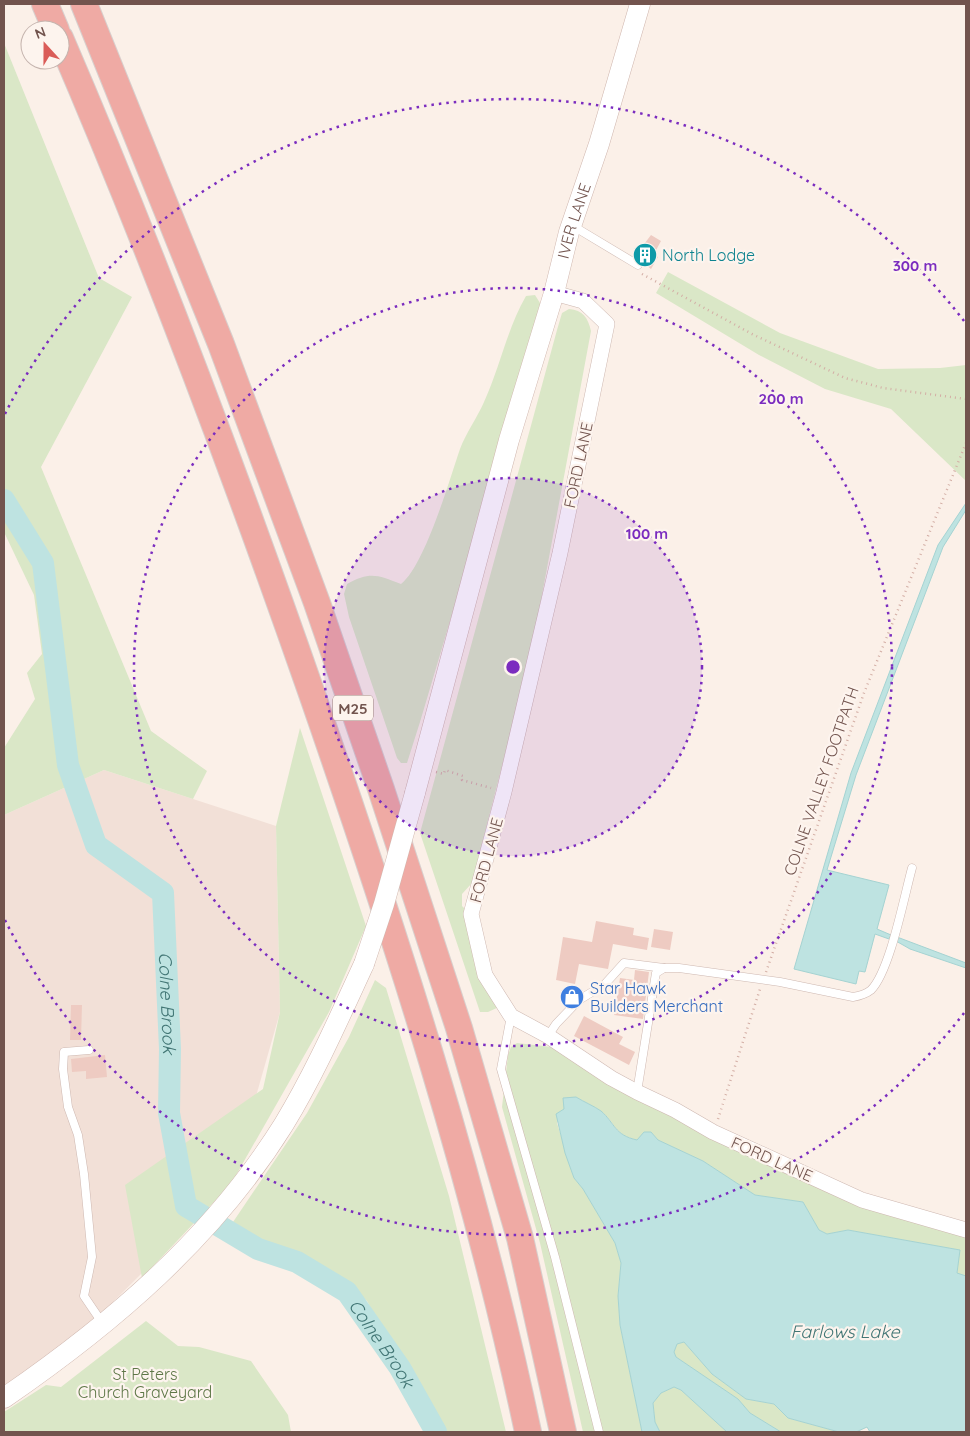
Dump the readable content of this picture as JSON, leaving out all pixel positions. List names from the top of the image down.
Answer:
{
  "streets": {
    "highway": ["M25"],
    "main road": ["IVER LANE"],
    "street": ["FORD LANE"],
    "path": ["COLNE VALLEY FOOTPATH"]
  },
  "crossings": [
    ["IVER LANE", "FORD LANE"],
    ["FORD LANE", "COLNE VALLEY FOOTPATH"]
  ],
  "water": ["Colne Brook", "Farlows Lake"],
  "parks": ["St Peters Church Graveyard"],
  "places": {
    "building": ["North Lodge"],
    "shop": ["Star Hawk Builders Merchant"]
  },
  "north": "top",
  "rings": ["300 m", "200 m", "100 m"]
}
